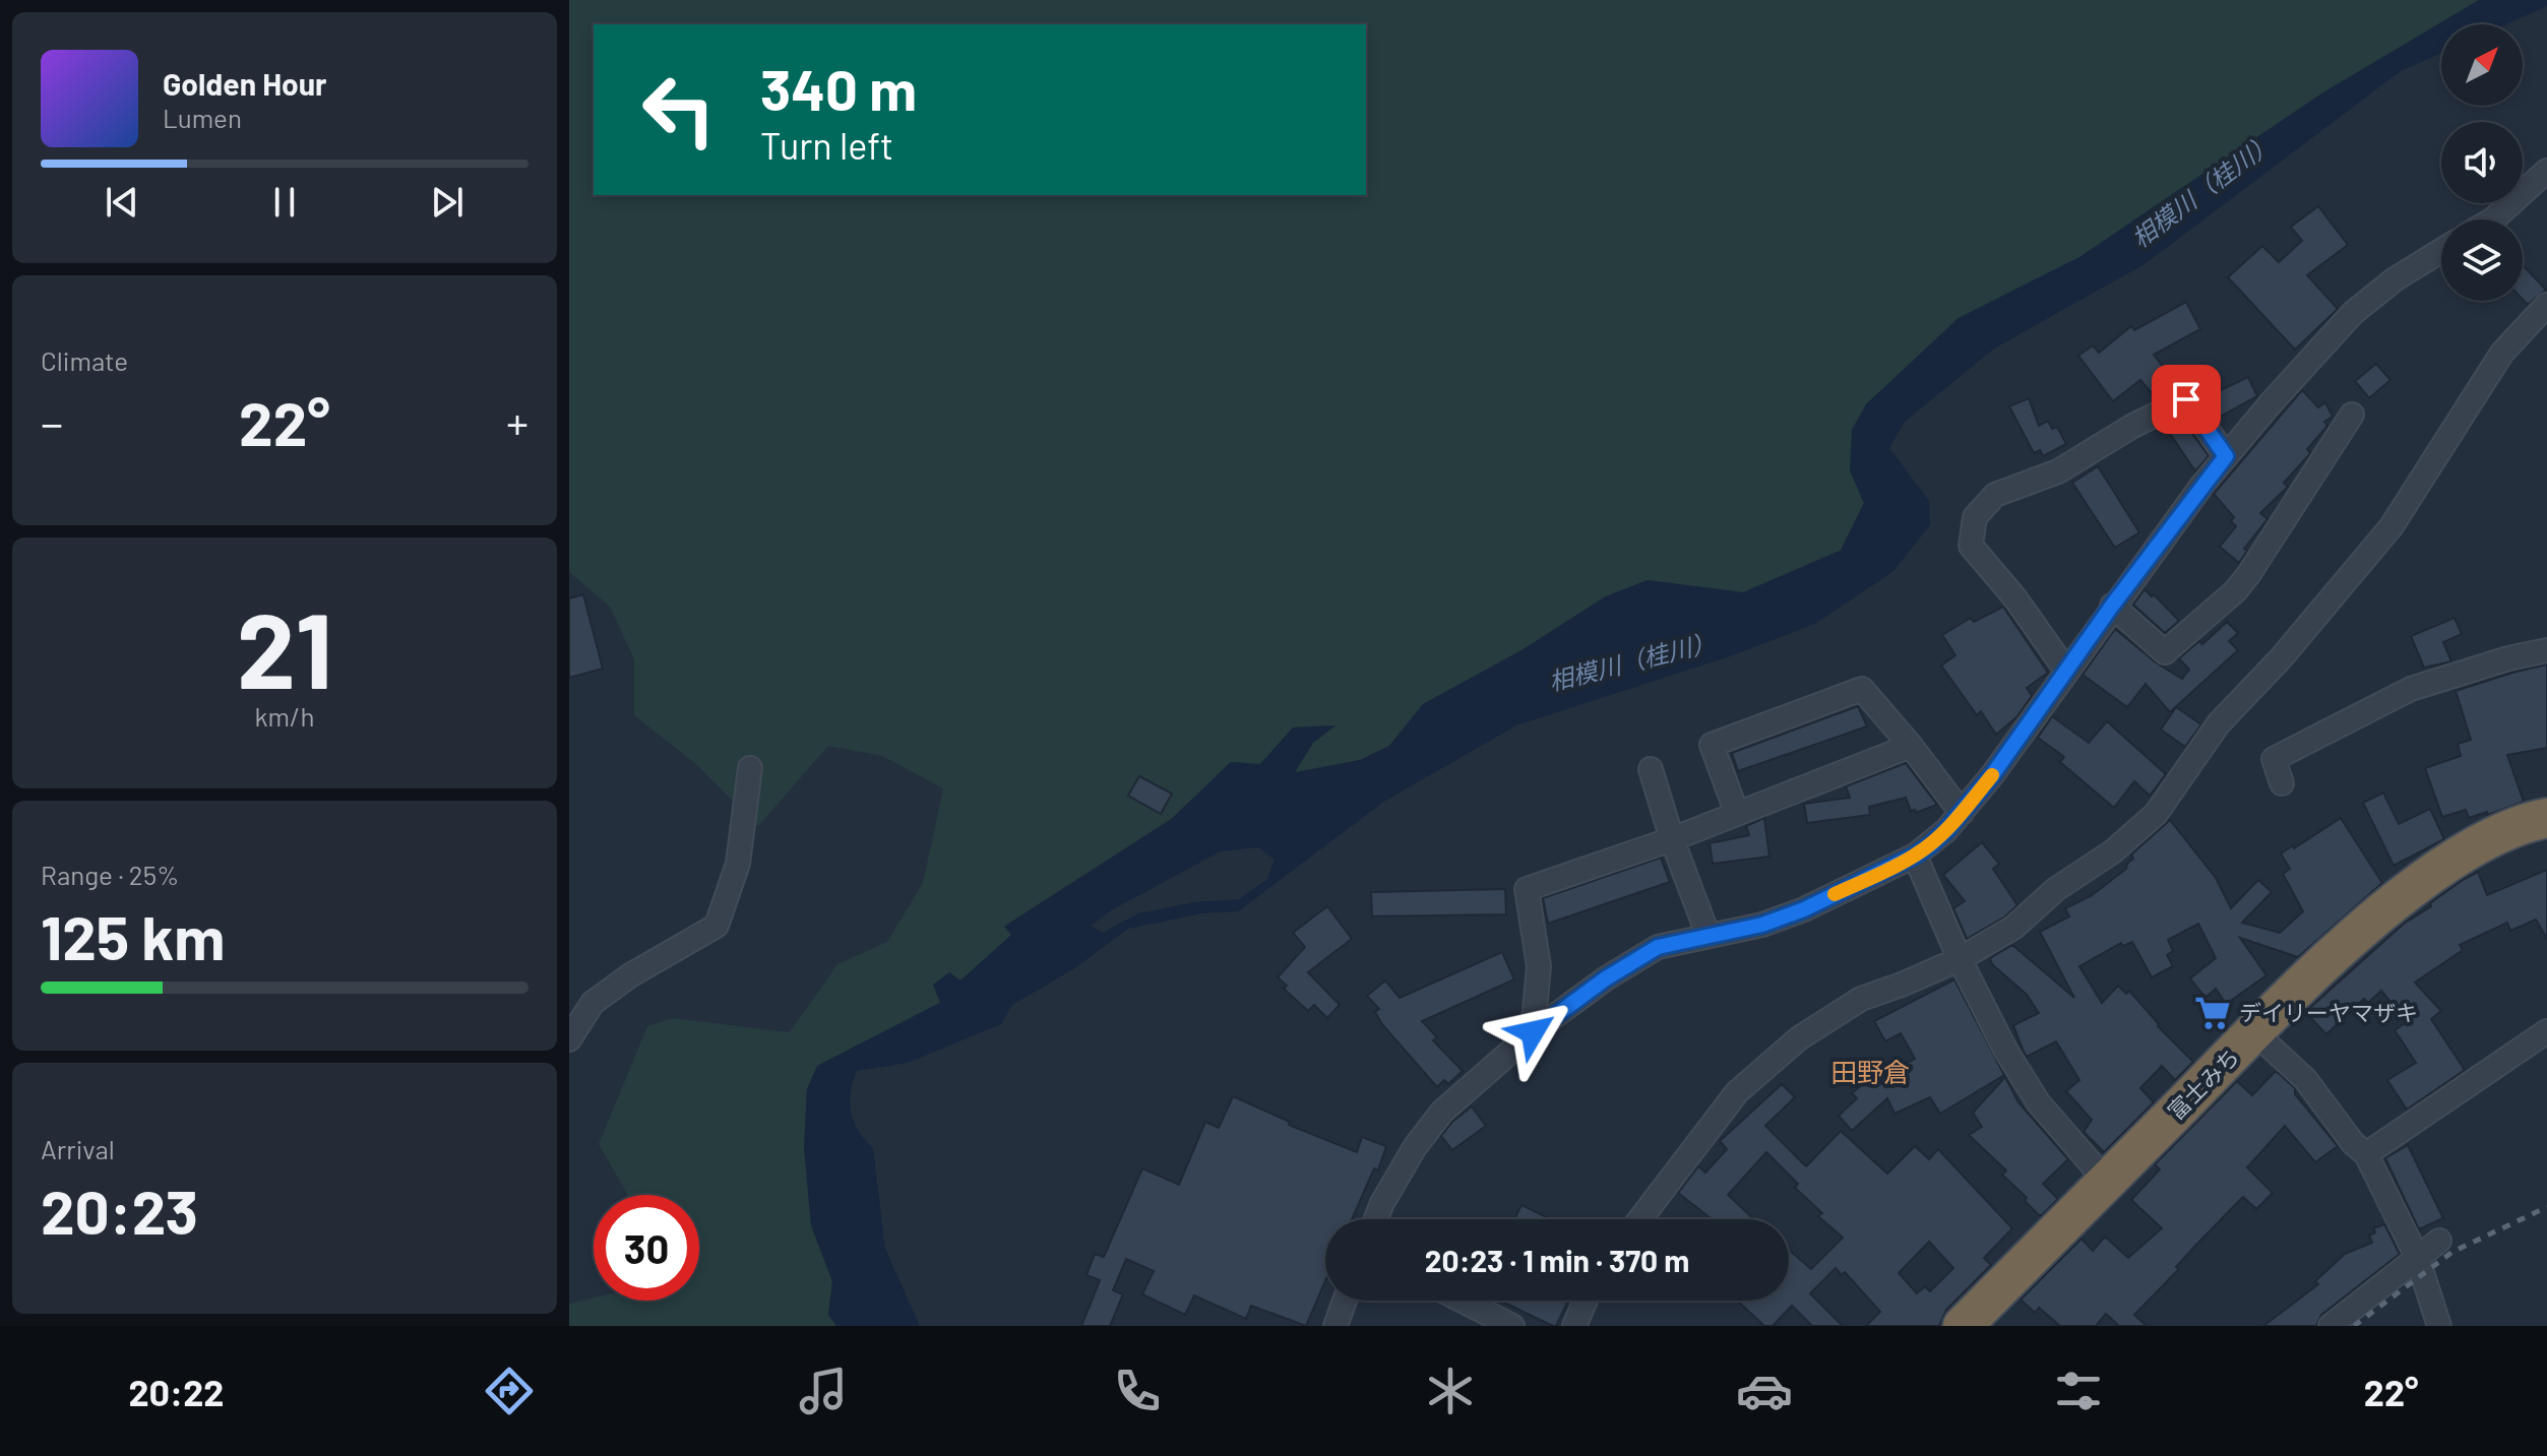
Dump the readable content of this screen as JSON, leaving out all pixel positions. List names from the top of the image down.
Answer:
{
  "streets": {
    "highway": ["富士みち"]
  },
  "districts": ["田野倉"],
  "water": ["相模川（桂川）"],
  "places": {
    "supermarket": ["デイリーヤマザキ"]
  },
  "north": "top right",
  "page": {
    "turn": ["340 m", "Turn left"],
    "song": ["Golden Hour", "Lumen"],
    "tile": [
      "Climate",
      ["21", "km/h"],
      ["Range · 25%", "125 km"],
      ["Arrival", "20:23"]
    ],
    "heat": ["−", "22°", "+"],
    "limit": "30",
    "trip": "20:23 · 1 min · 370 m",
    "tabs": ["20:22", "22°"]
  }
}
